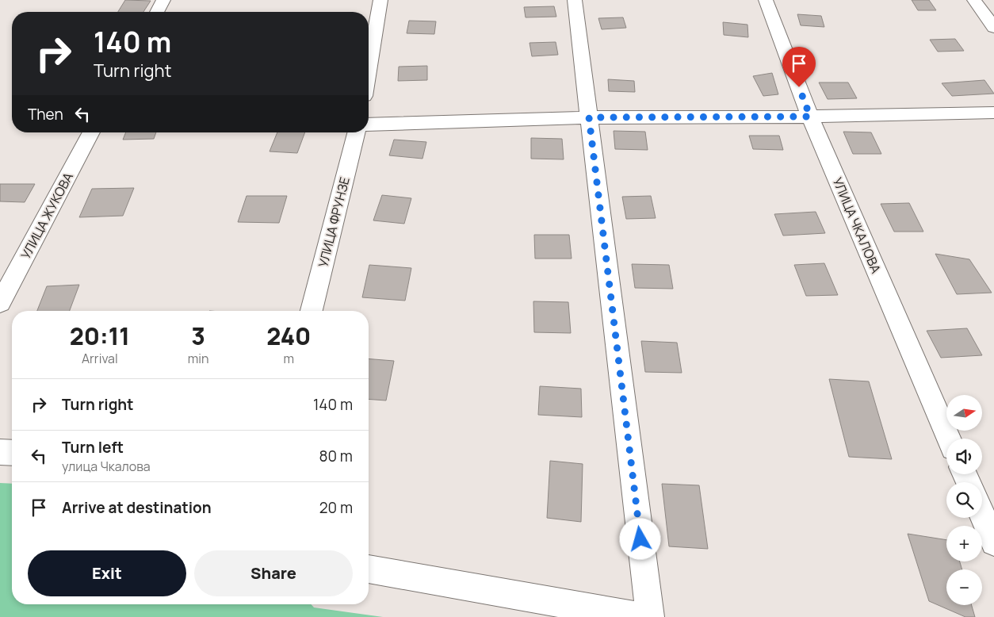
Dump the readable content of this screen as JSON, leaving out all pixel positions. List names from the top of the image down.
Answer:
{
  "streets": {
    "street": ["УЛИЦА ЖУКОВА", "УЛИЦА ФРУНЗЕ", "УЛИЦА ЧКАЛОВА"]
  },
  "north": "right",
  "page": {
    "turn": ["140 m", "Turn right"],
    "then": "Then",
    "eta": [
      "20:11",
      "Arrival",
      "3",
      "min",
      "240",
      "m"
    ],
    "list": [
      {
        "name": "Turn right",
        "value": "140 m"
      },
      {
        "name": "Turn left",
        "note": "улица Чкалова",
        "value": "80 m"
      },
      {
        "name": "Arrive at destination",
        "value": "20 m"
      }
    ],
    "map_buttons": ["+", "−"],
    "buttons": ["Exit", "Share"]
  }
}
